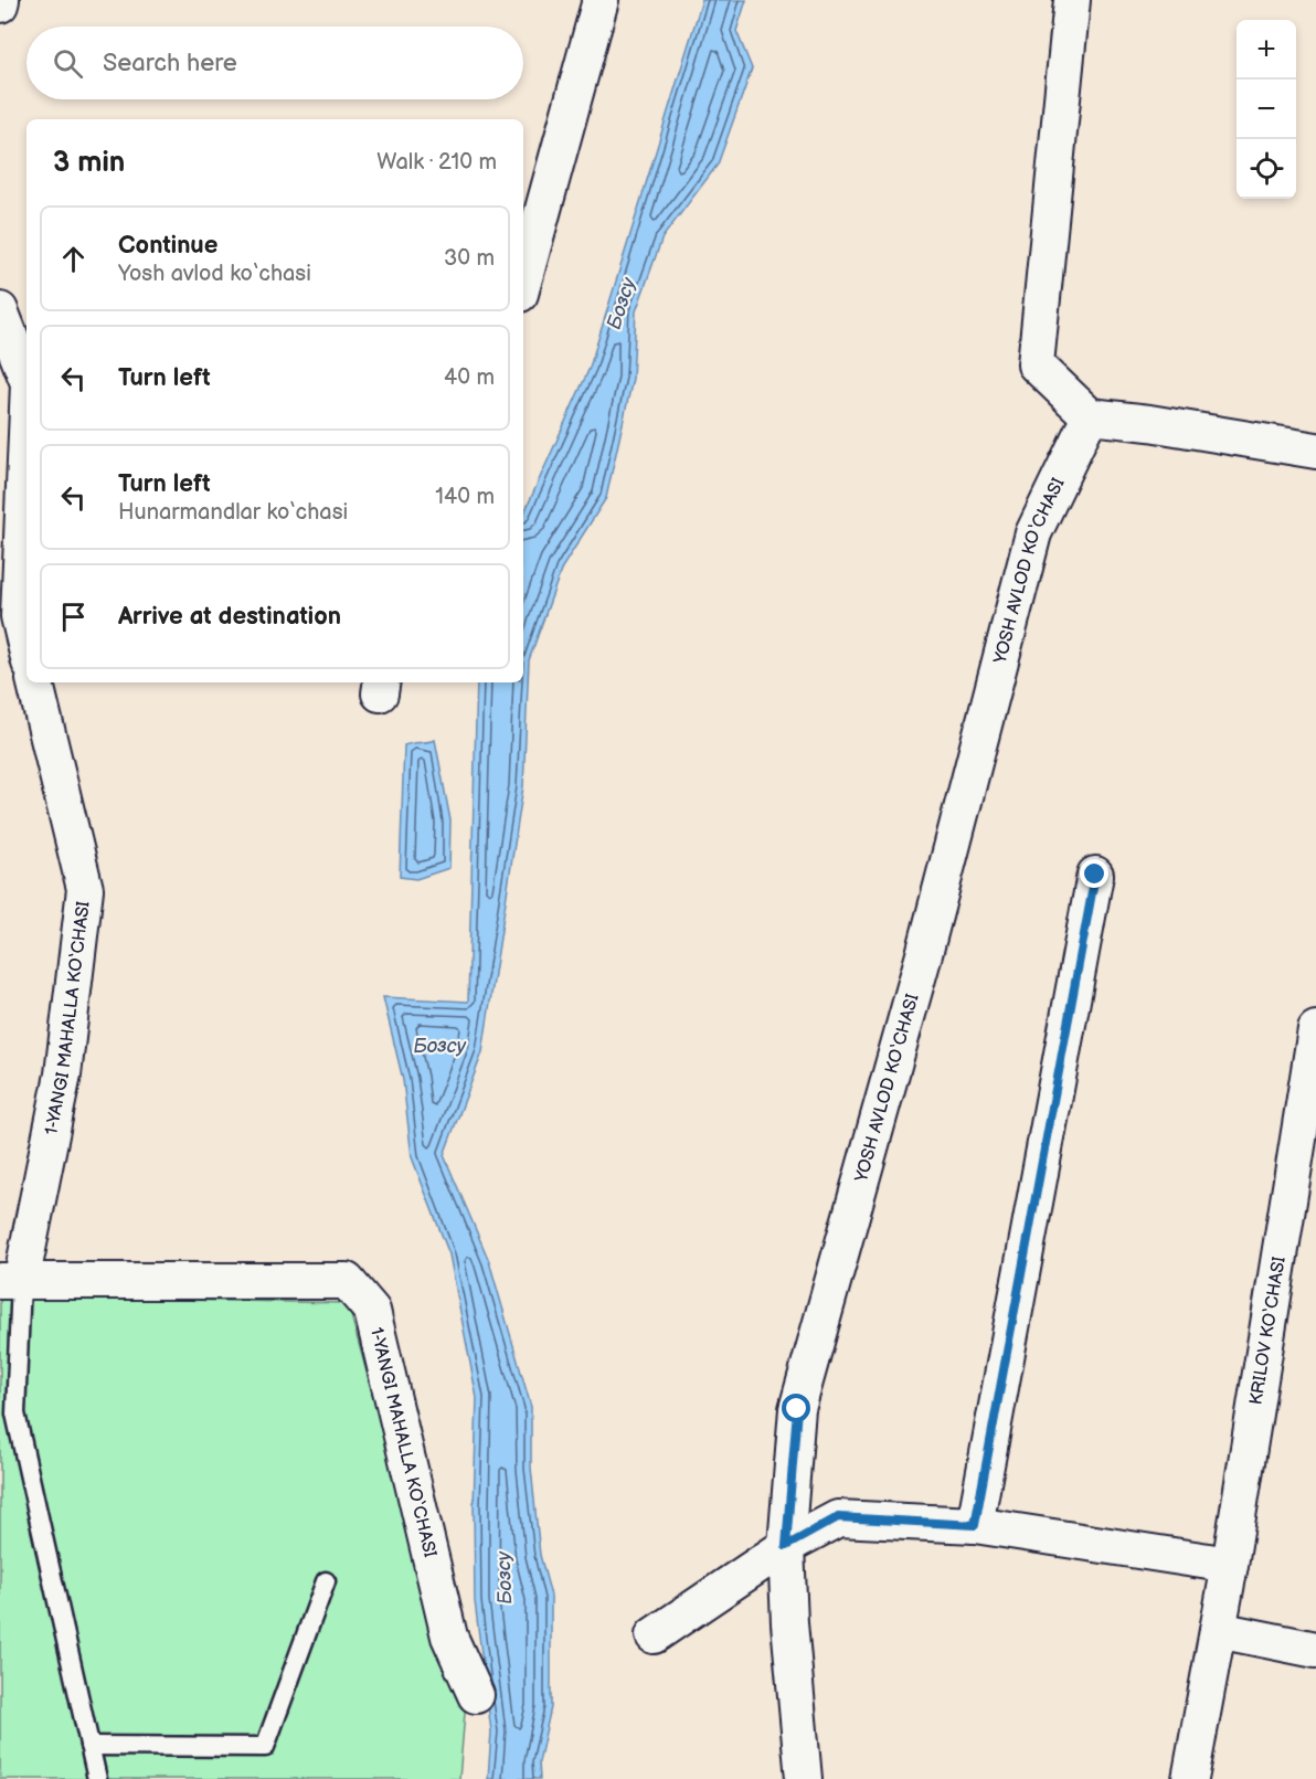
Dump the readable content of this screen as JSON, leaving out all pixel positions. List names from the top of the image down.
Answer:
{
  "streets": {
    "street": ["YOSH AVLOD KO‘CHASI", "1-YANGI MAHALLA KO‘CHASI", "KRILOV KO‘CHASI"]
  },
  "water": ["Бозсу"],
  "page": {
    "map_buttons": ["+", "−"],
    "search": "Search here",
    "heading": ["3 min", "Walk · 210 m"],
    "list": [
      ["Continue", "Yosh avlod ko‘chasi", "30 m"],
      ["Turn left", "40 m"],
      ["Turn left", "Hunarmandlar ko‘chasi", "140 m"],
      "Arrive at destination"
    ]
  }
}
